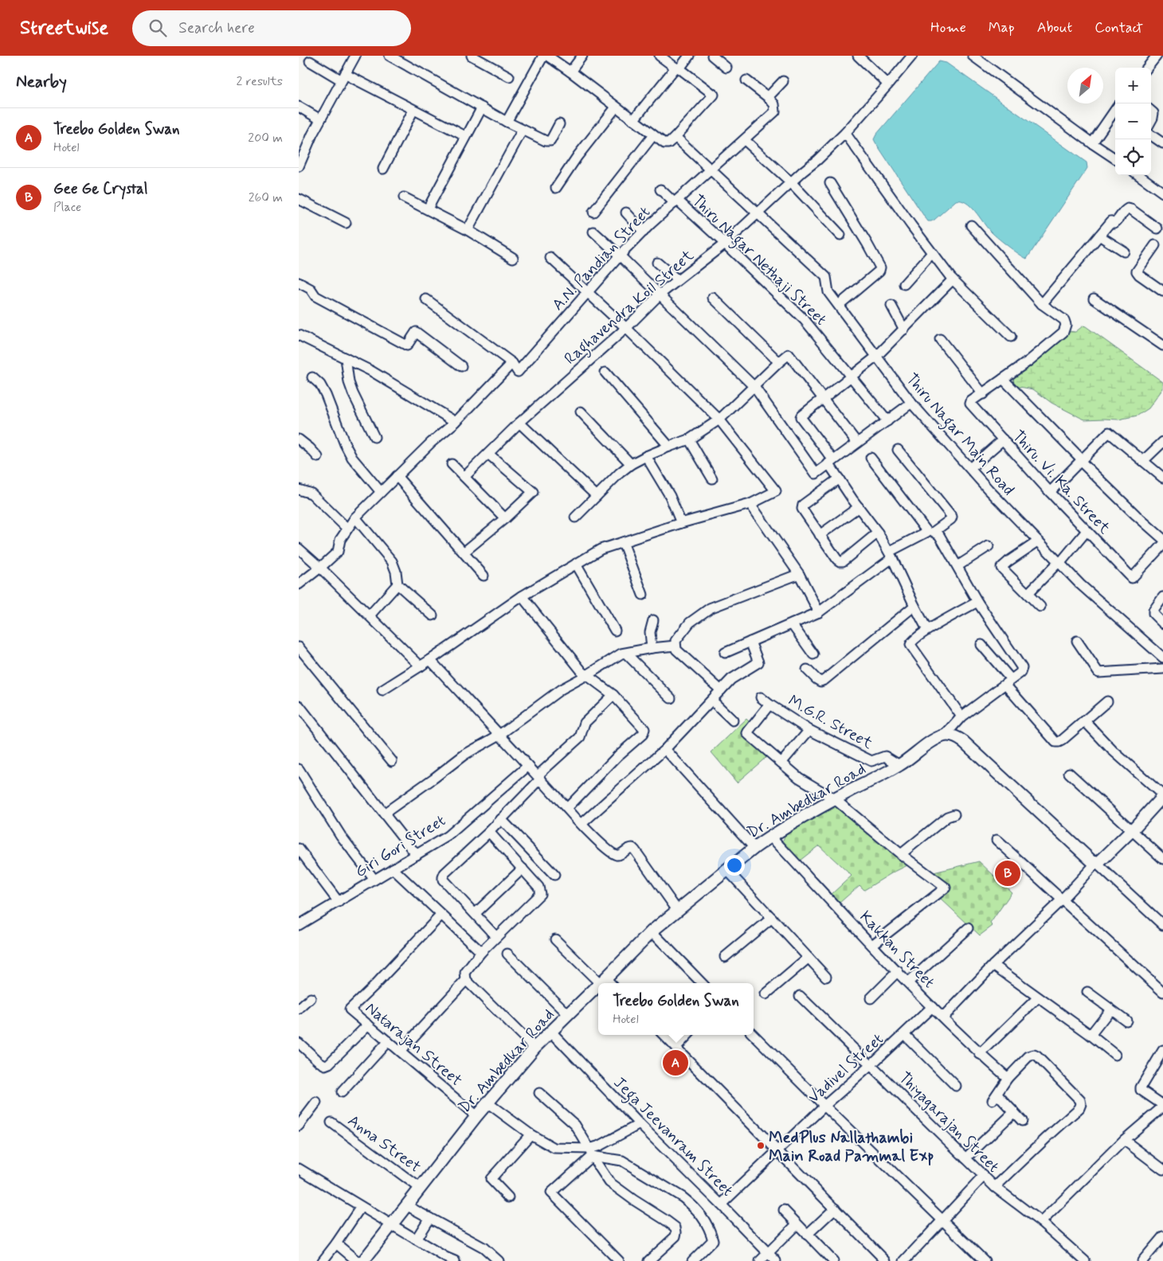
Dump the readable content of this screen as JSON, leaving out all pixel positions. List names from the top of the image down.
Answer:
{
  "streets": {
    "street": [
      "A.N. Pandian Street",
      "Thiru Nagar Nethaji Street",
      "Raghavendra Koil Street",
      "Thiru Nagar Main Road",
      "Thiru. Vi. Ka. Street",
      "M.G.R. Street",
      "Dr. Ambedkar Road",
      "Giri Gori Street",
      "Kakkan Street",
      "Natarajan Street",
      "Vadivel Street",
      "Thiyagarajan Street",
      "Jega Jeevanram Street",
      "Anna Street"
    ]
  },
  "crossings": [
    ["A.N. Pandian Street", "Thiru Nagar Nethaji Street"],
    ["A.N. Pandian Street", "Thiru Nagar Main Road"],
    ["Thiru Nagar Nethaji Street", "Raghavendra Koil Street"],
    ["Raghavendra Koil Street", "Thiru Nagar Main Road"],
    ["M.G.R. Street", "Dr. Ambedkar Road"],
    ["M.G.R. Street", "Kakkan Street"],
    ["Dr. Ambedkar Road", "Kakkan Street"],
    ["Dr. Ambedkar Road", "Natarajan Street"],
    ["Dr. Ambedkar Road", "Jega Jeevanram Street"],
    ["Dr. Ambedkar Road", "Anna Street"],
    ["Kakkan Street", "Vadivel Street"],
    ["Vadivel Street", "Thiyagarajan Street"],
    ["Vadivel Street", "Jega Jeevanram Street"]
  ],
  "places": ["MedPlus Nallathambi Main Road Pammal Exp"],
  "north": "top right",
  "page": {
    "header": "Streetwise",
    "search": "Search here",
    "nav": [
      "Home",
      "Map",
      "About",
      "Contact"
    ],
    "heading": ["Nearby", "2 results"],
    "map_buttons": ["+", "−"],
    "list": [
      {
        "mark": "A",
        "name": "Treebo Golden Swan",
        "note": "Hotel",
        "value": "200 m"
      },
      {
        "mark": "B",
        "name": "Gee Ge Crystal",
        "note": "Place",
        "value": "260 m"
      }
    ],
    "pins": ["B", "A"],
    "popup": ["Treebo Golden Swan", "Hotel"]
  }
}
